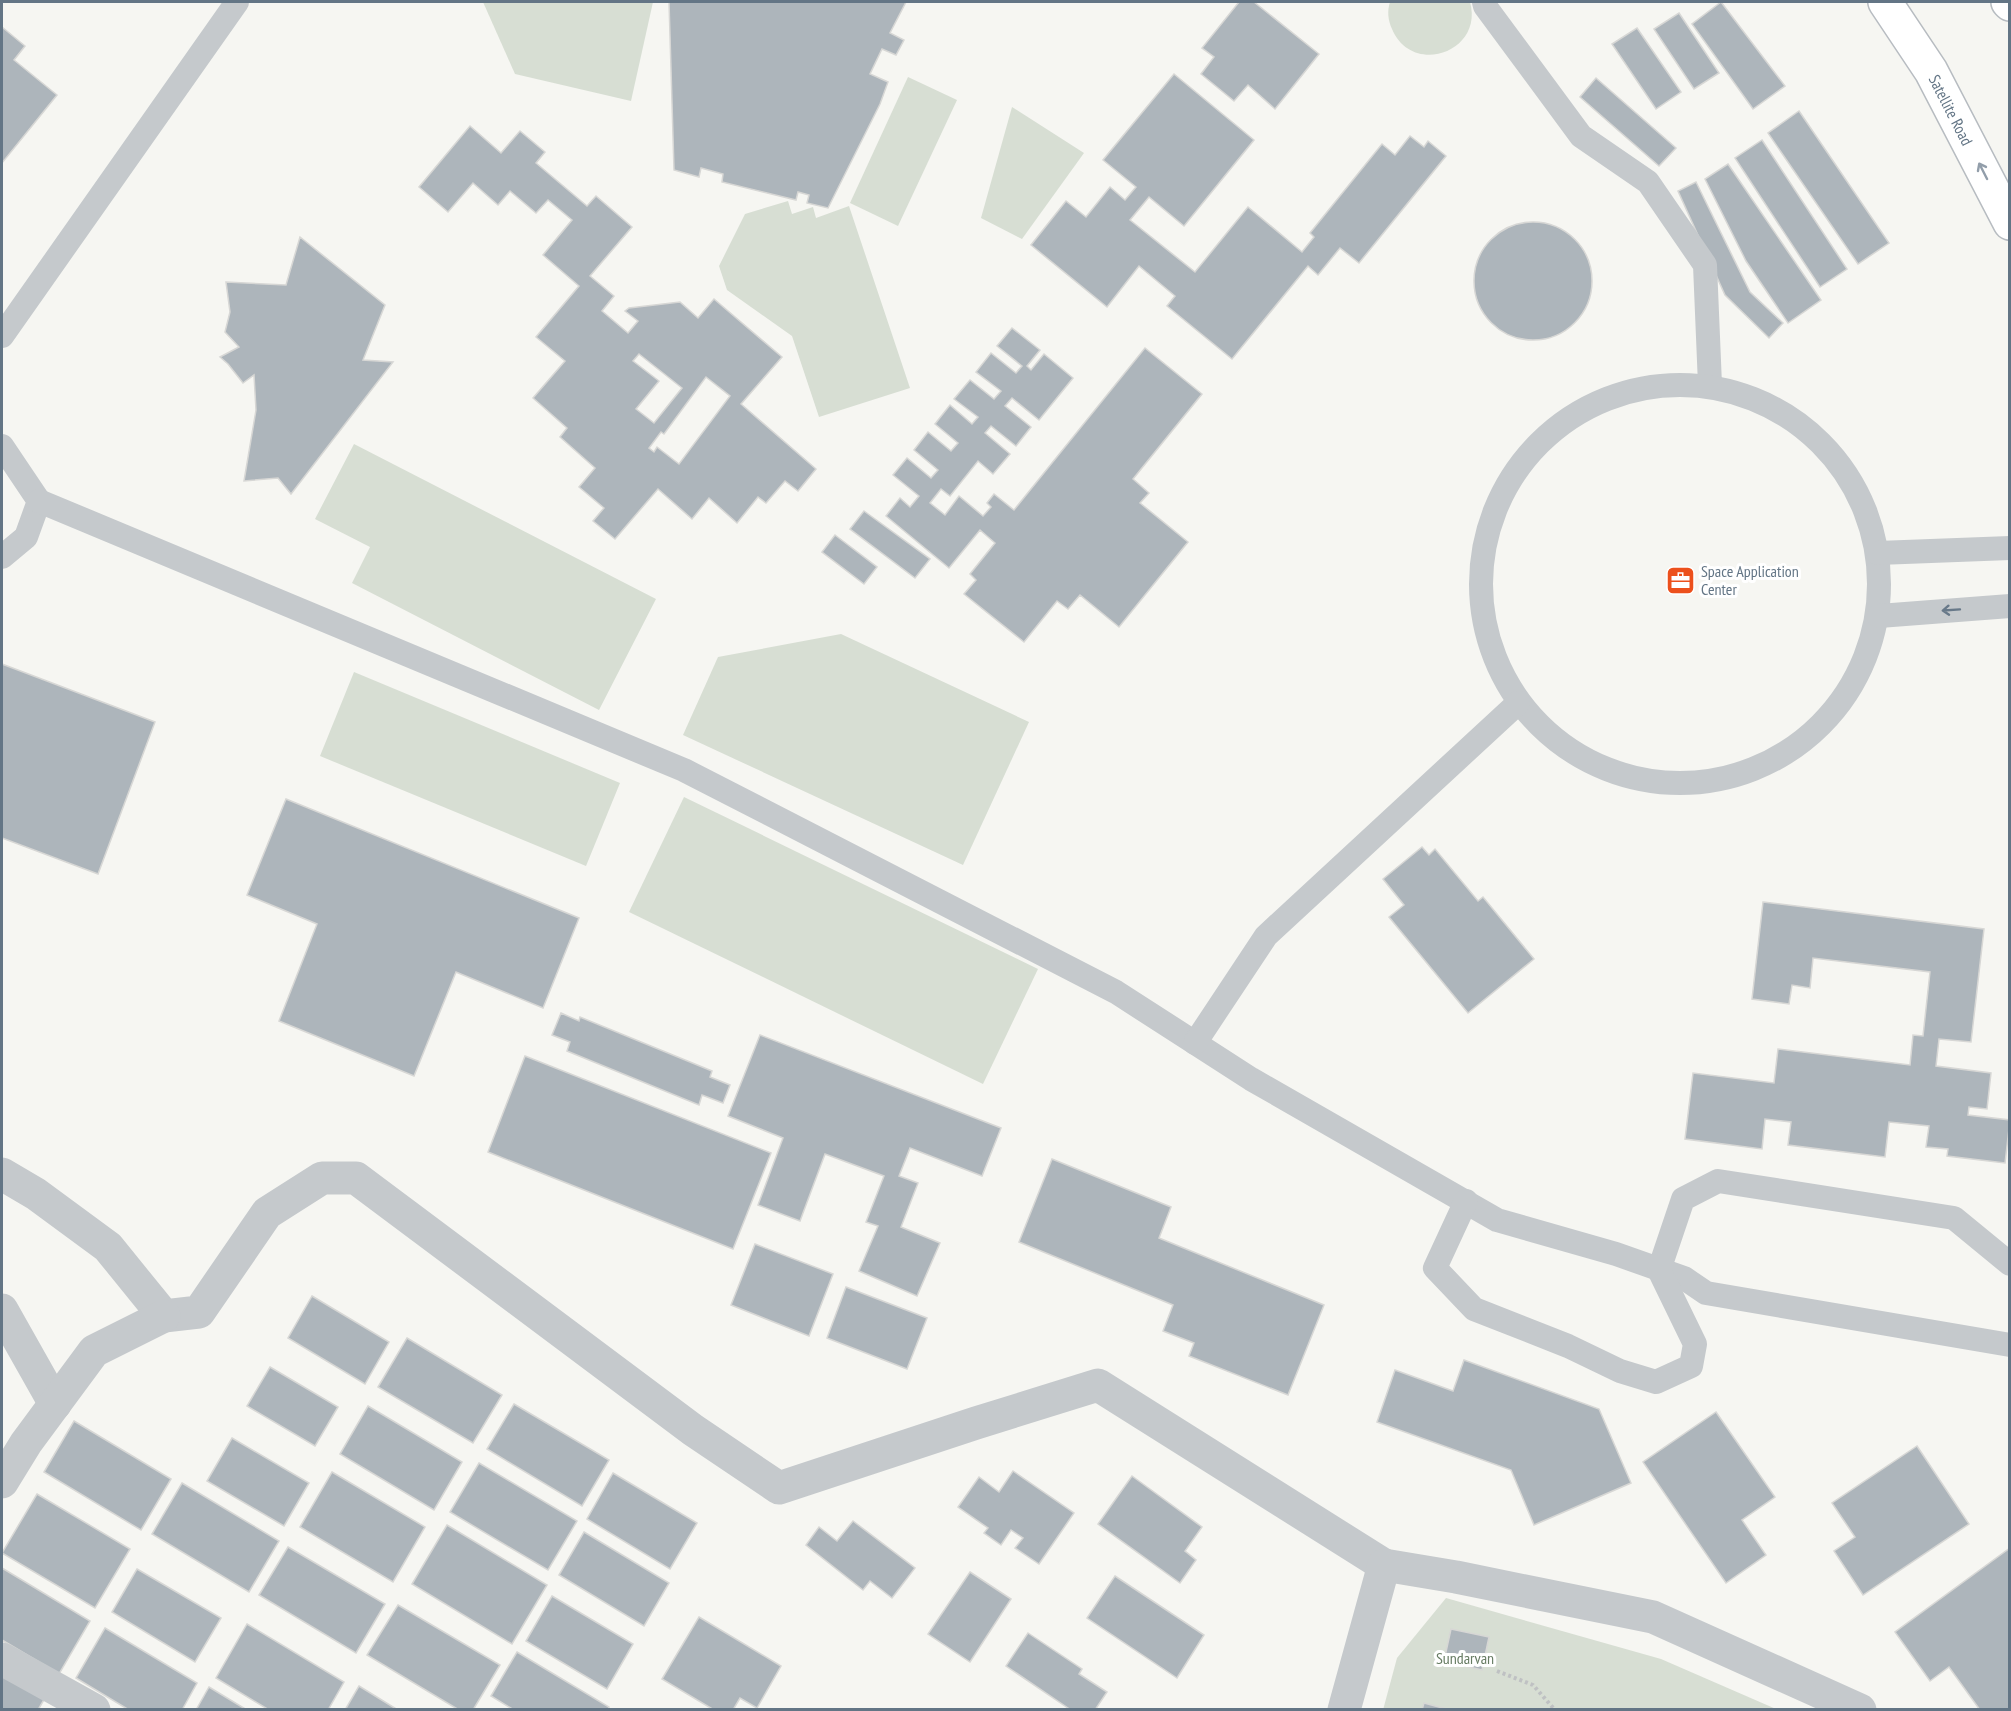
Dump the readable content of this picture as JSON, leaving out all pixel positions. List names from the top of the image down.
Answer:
{
  "streets": {
    "main road": ["Satellite Road"]
  },
  "one_way": ["Satellite Road"],
  "parks": ["Sundarvan"],
  "places": {
    "office": ["Space Application Center"]
  }
}
